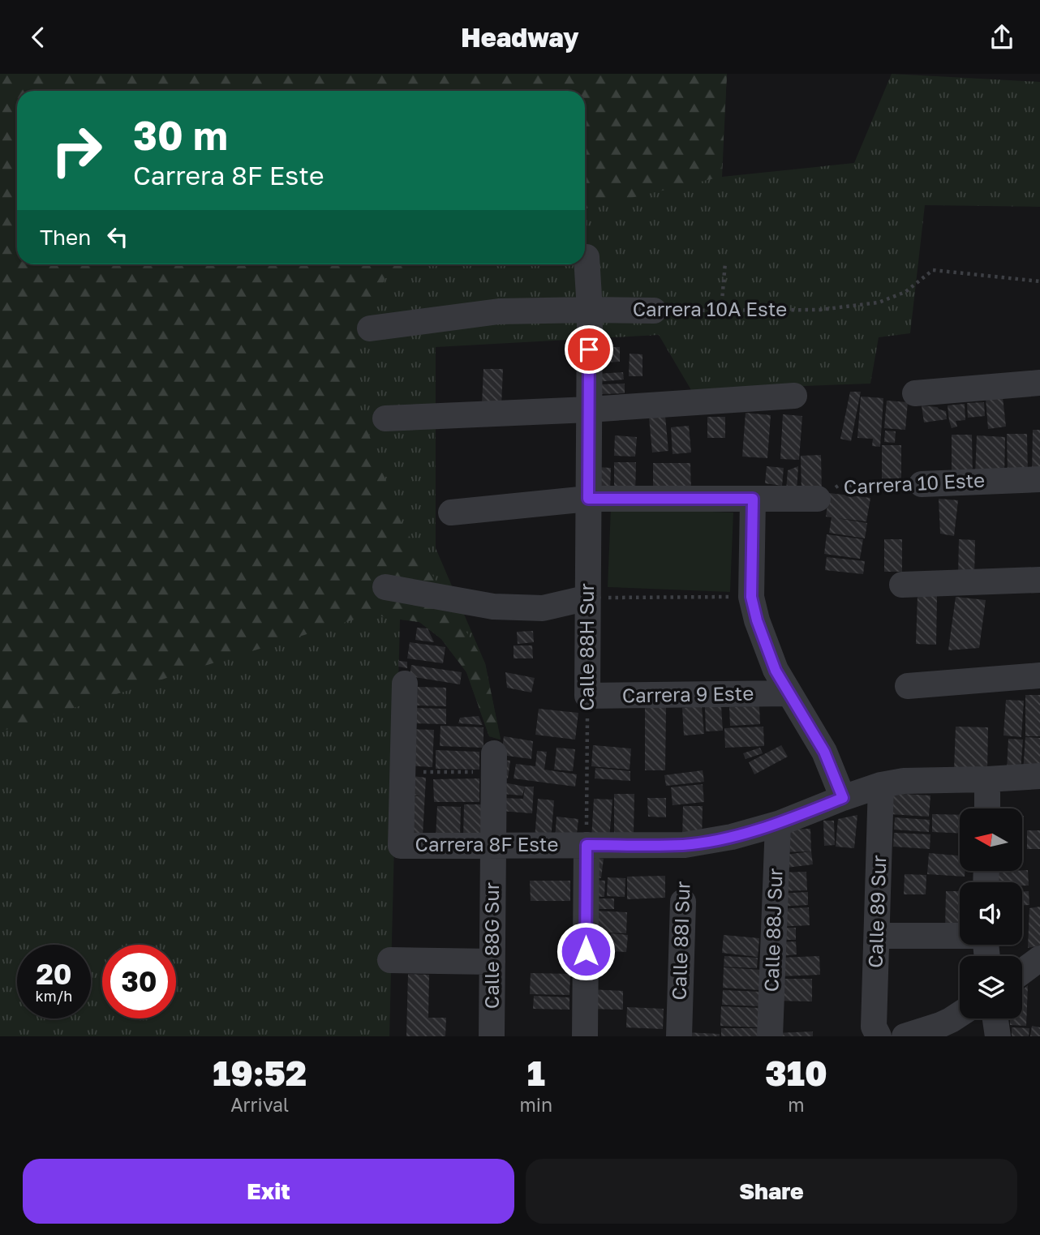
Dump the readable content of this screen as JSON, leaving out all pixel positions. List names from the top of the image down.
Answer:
{
  "streets": {
    "street": [
      "Carrera 10A Este",
      "Carrera 10 Este",
      "Calle 88H Sur",
      "Carrera 9 Este",
      "Carrera 8F Este",
      "Calle 89 Sur",
      "Calle 88J Sur",
      "Calle 88I Sur",
      "Calle 88G Sur"
    ]
  },
  "crossings": [
    ["Carrera 10A Este", "Calle 88H Sur"],
    ["Carrera 10 Este", "Calle 88H Sur"],
    ["Calle 88H Sur", "Carrera 9 Este"],
    ["Calle 88H Sur", "Carrera 8F Este"],
    ["Carrera 8F Este", "Calle 89 Sur"],
    ["Carrera 8F Este", "Calle 88J Sur"],
    ["Carrera 8F Este", "Calle 88G Sur"]
  ],
  "north": "left",
  "page": {
    "header": "Headway",
    "turn": ["30 m", "Carrera 8F Este"],
    "then": "Then",
    "speed": "20 km/h",
    "limit": "30",
    "eta": [
      "19:52",
      "Arrival",
      "1",
      "min",
      "310",
      "m"
    ],
    "buttons": ["Exit", "Share"]
  }
}
